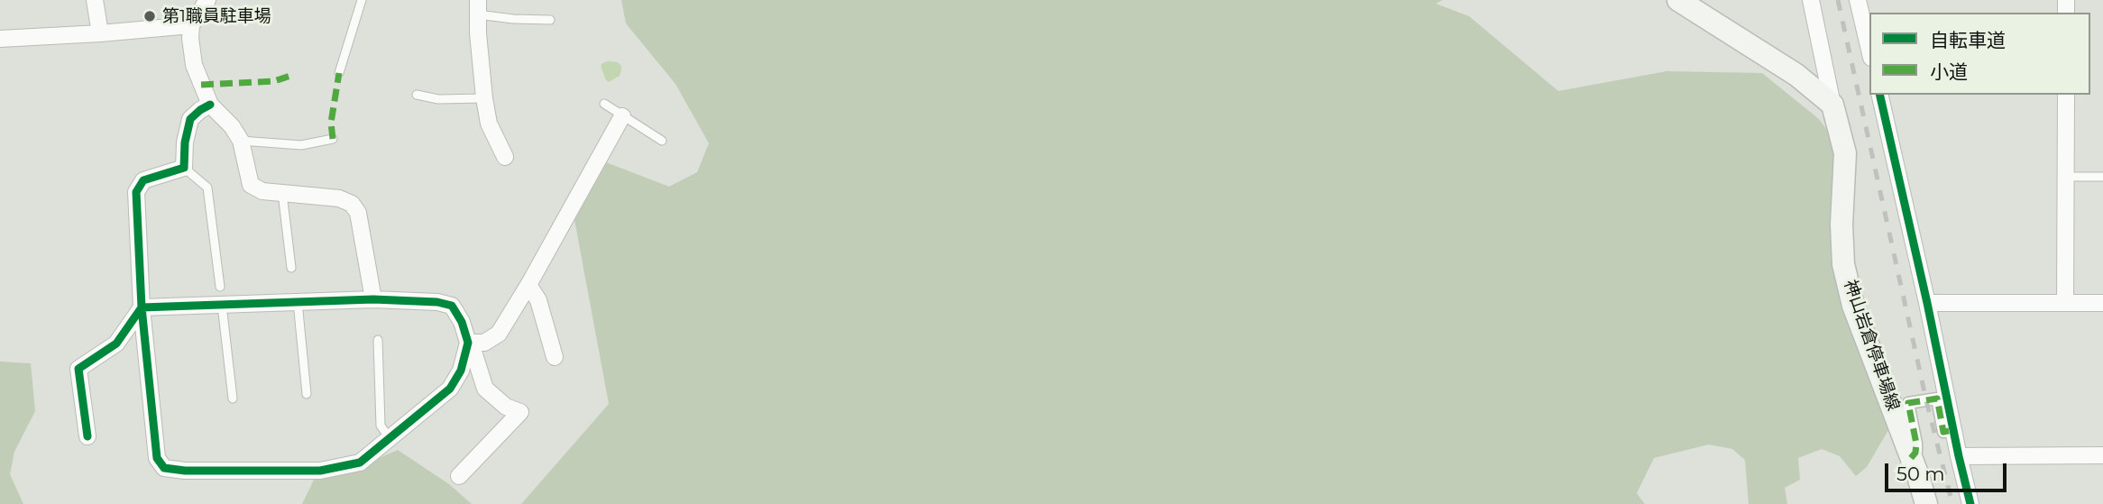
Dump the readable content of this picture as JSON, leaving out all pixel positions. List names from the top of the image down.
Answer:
{
  "streets": {
    "main road": ["神山岩倉停車場線"]
  },
  "places": ["第1職員駐車場"],
  "legend": ["自転車道", "小道"],
  "scale_bar": "50 m"
}
